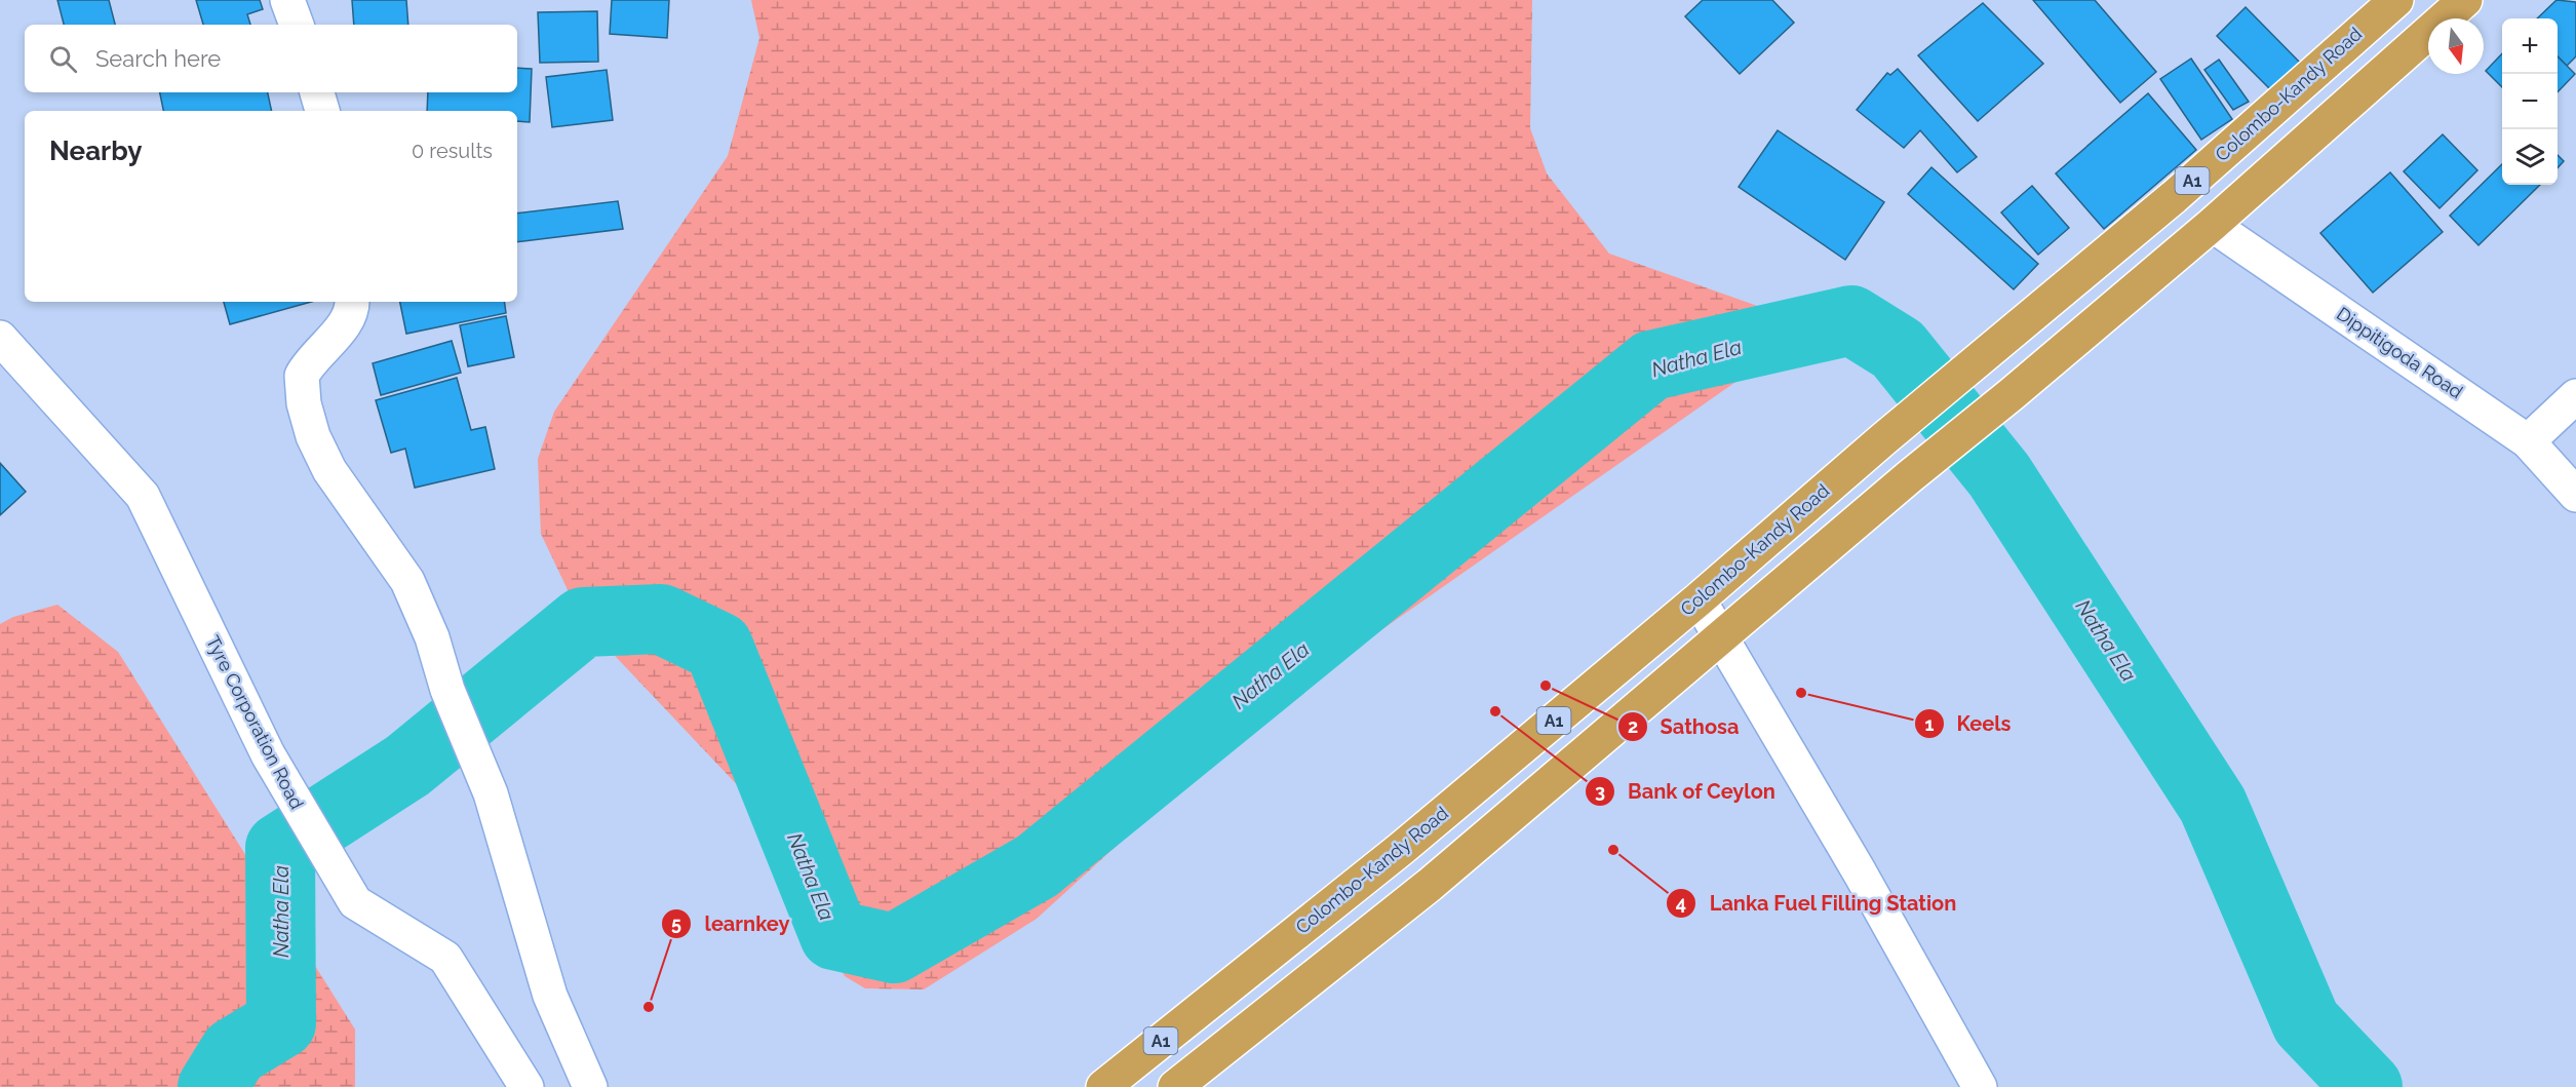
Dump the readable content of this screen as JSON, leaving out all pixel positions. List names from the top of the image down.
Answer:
{
  "streets": {
    "highway": ["Colombo-Kandy Road", "A1"],
    "street": ["Dippitigoda Road", "Tyre Corporation Road"]
  },
  "crossings": [
    ["A1", "Dippitigoda Road"]
  ],
  "water": ["Natha Ela"],
  "places": [
    "Sathosa",
    "Keels",
    "Bank of Ceylon",
    "Lanka Fuel Filling Station",
    "learnkey"
  ],
  "north": "bottom",
  "page": {
    "map_buttons": ["+", "−"],
    "search": "Search here",
    "heading": ["Nearby", "0 results"]
  }
}
